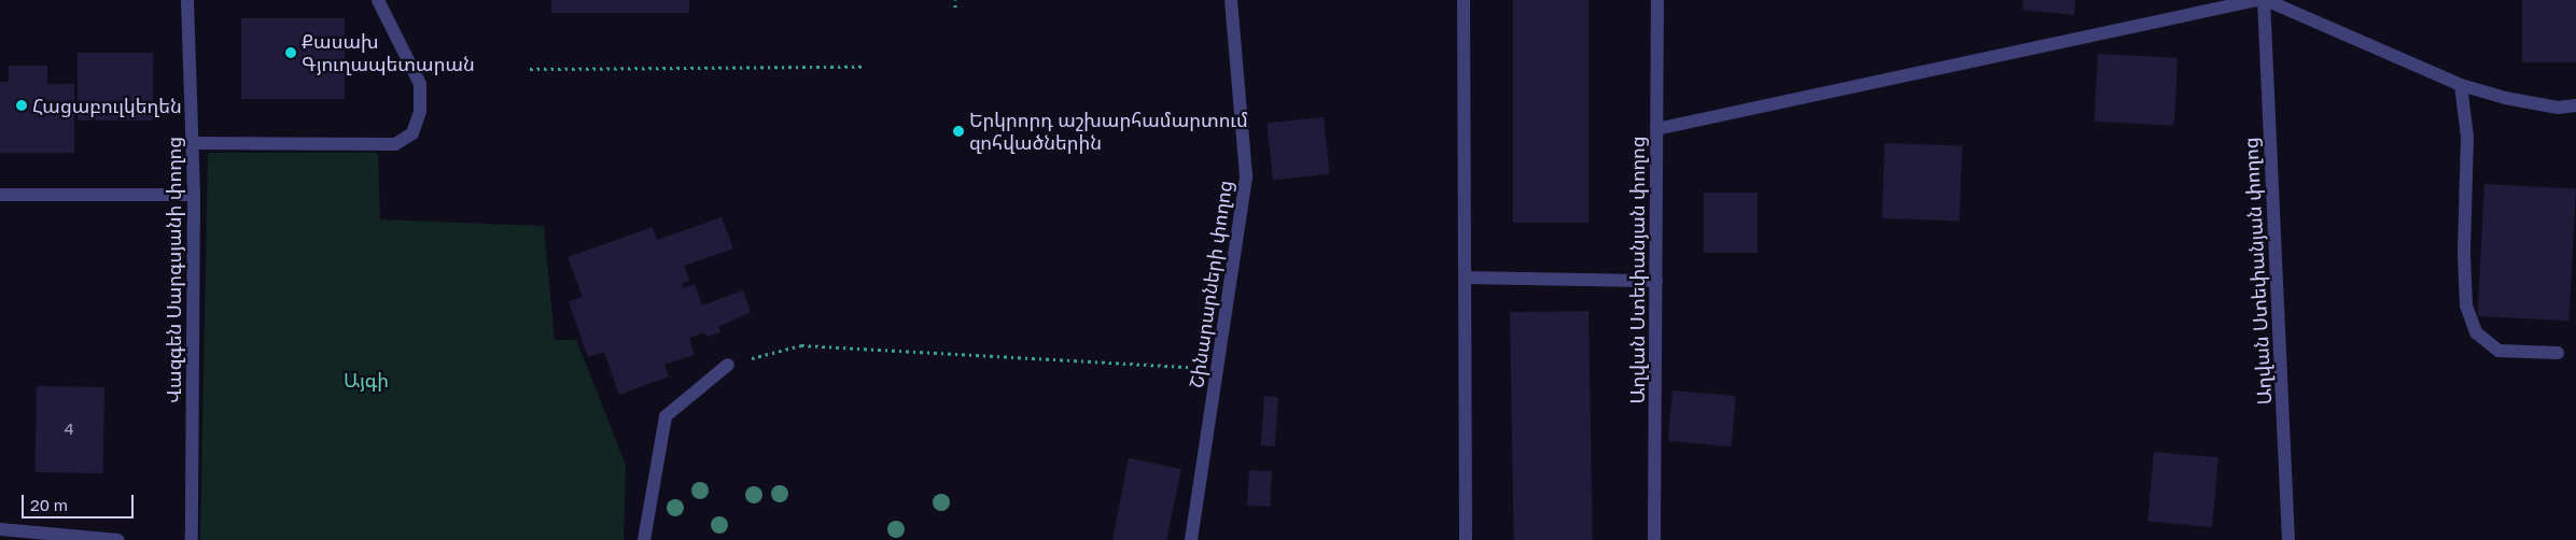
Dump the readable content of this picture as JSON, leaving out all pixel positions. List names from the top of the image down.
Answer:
{
  "streets": {
    "street": ["Վազգեն Սարգսյանի փողոց", "Աղվան Ստեփանյան փողոց", "Շինարարների փողոց"]
  },
  "parks": ["Այգի"],
  "places": ["Քասախ Գյուղապետարան", "Հացաբուլկեղեն", "Երկրորդ աշխարհամարտում զոհվածներին"],
  "house_numbers": ["4"],
  "scale_bar": "20 m"
}
